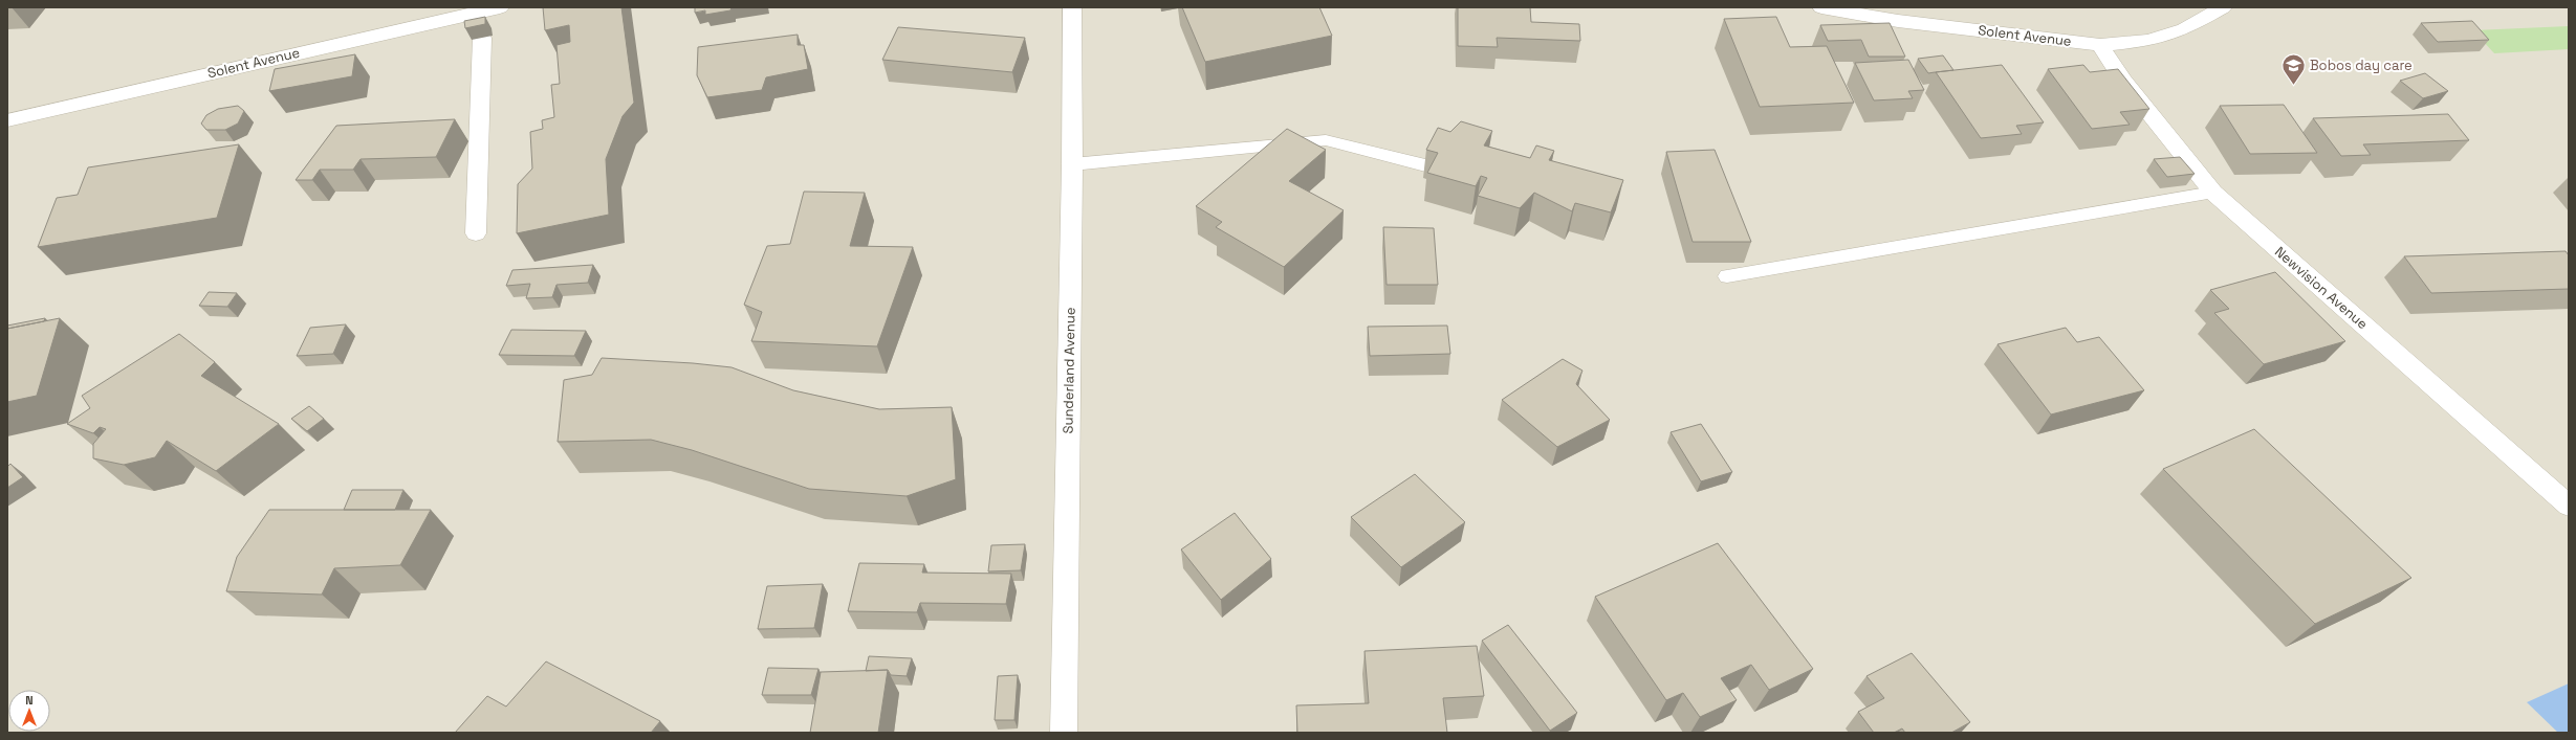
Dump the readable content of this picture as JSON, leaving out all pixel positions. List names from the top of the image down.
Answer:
{
  "streets": {
    "street": ["Solent Avenue", "Newvision Avenue", "Sunderland Avenue"]
  },
  "crossings": [
    ["Solent Avenue", "Newvision Avenue"]
  ],
  "places": {
    "school or university": ["Bobos day care"]
  },
  "north": "top"
}
